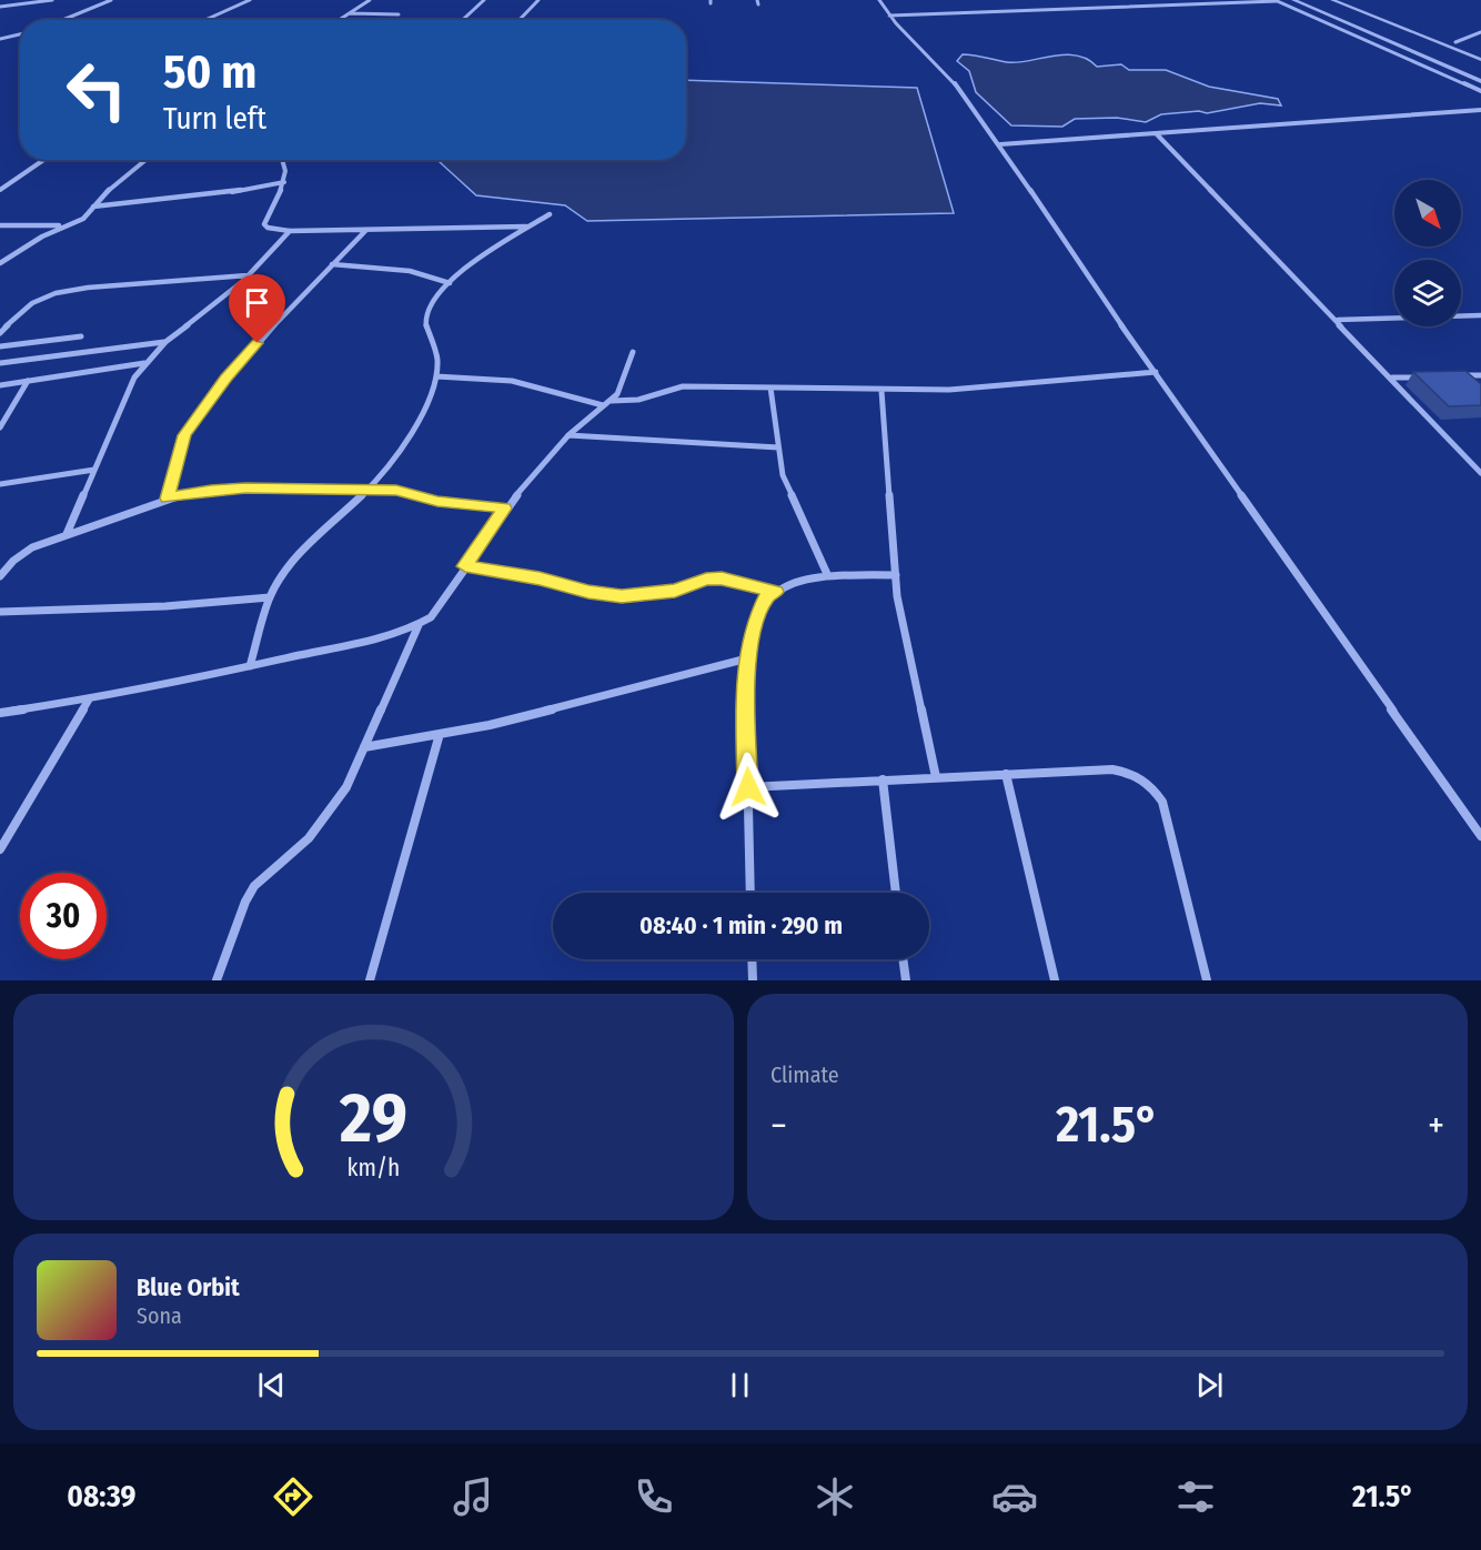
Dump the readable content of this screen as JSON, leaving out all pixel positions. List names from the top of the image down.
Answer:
{
  "north": "bottom right",
  "page": {
    "turn": ["50 m", "Turn left"],
    "limit": "30",
    "trip": "08:40 · 1 min · 290 m",
    "tile": "Climate",
    "heat": ["−", "21.5°", "+"],
    "song": ["Blue Orbit", "Sona"],
    "tabs": ["08:39", "21.5°"],
    "gauge": ["29", "km/h"]
  }
}
